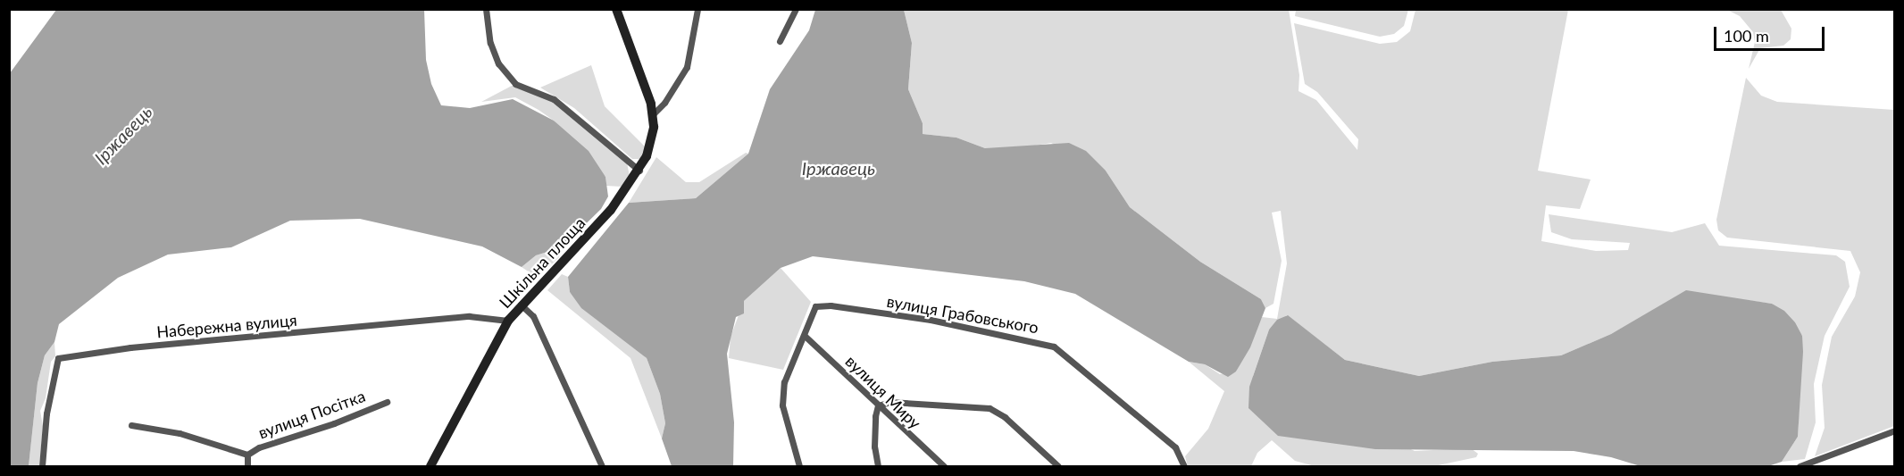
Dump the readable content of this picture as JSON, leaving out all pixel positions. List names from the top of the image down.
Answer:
{
  "streets": {
    "street": [
      "Шкільна площа",
      "вулиця Грабовського",
      "Набережна вулиця",
      "вулиця Миру",
      "вулиця Посітка"
    ]
  },
  "crossings": [
    ["Шкільна площа", "Набережна вулиця"],
    ["вулиця Грабовського", "вулиця Миру"]
  ],
  "water": ["Іржавець"],
  "scale_bar": "100 m"
}
